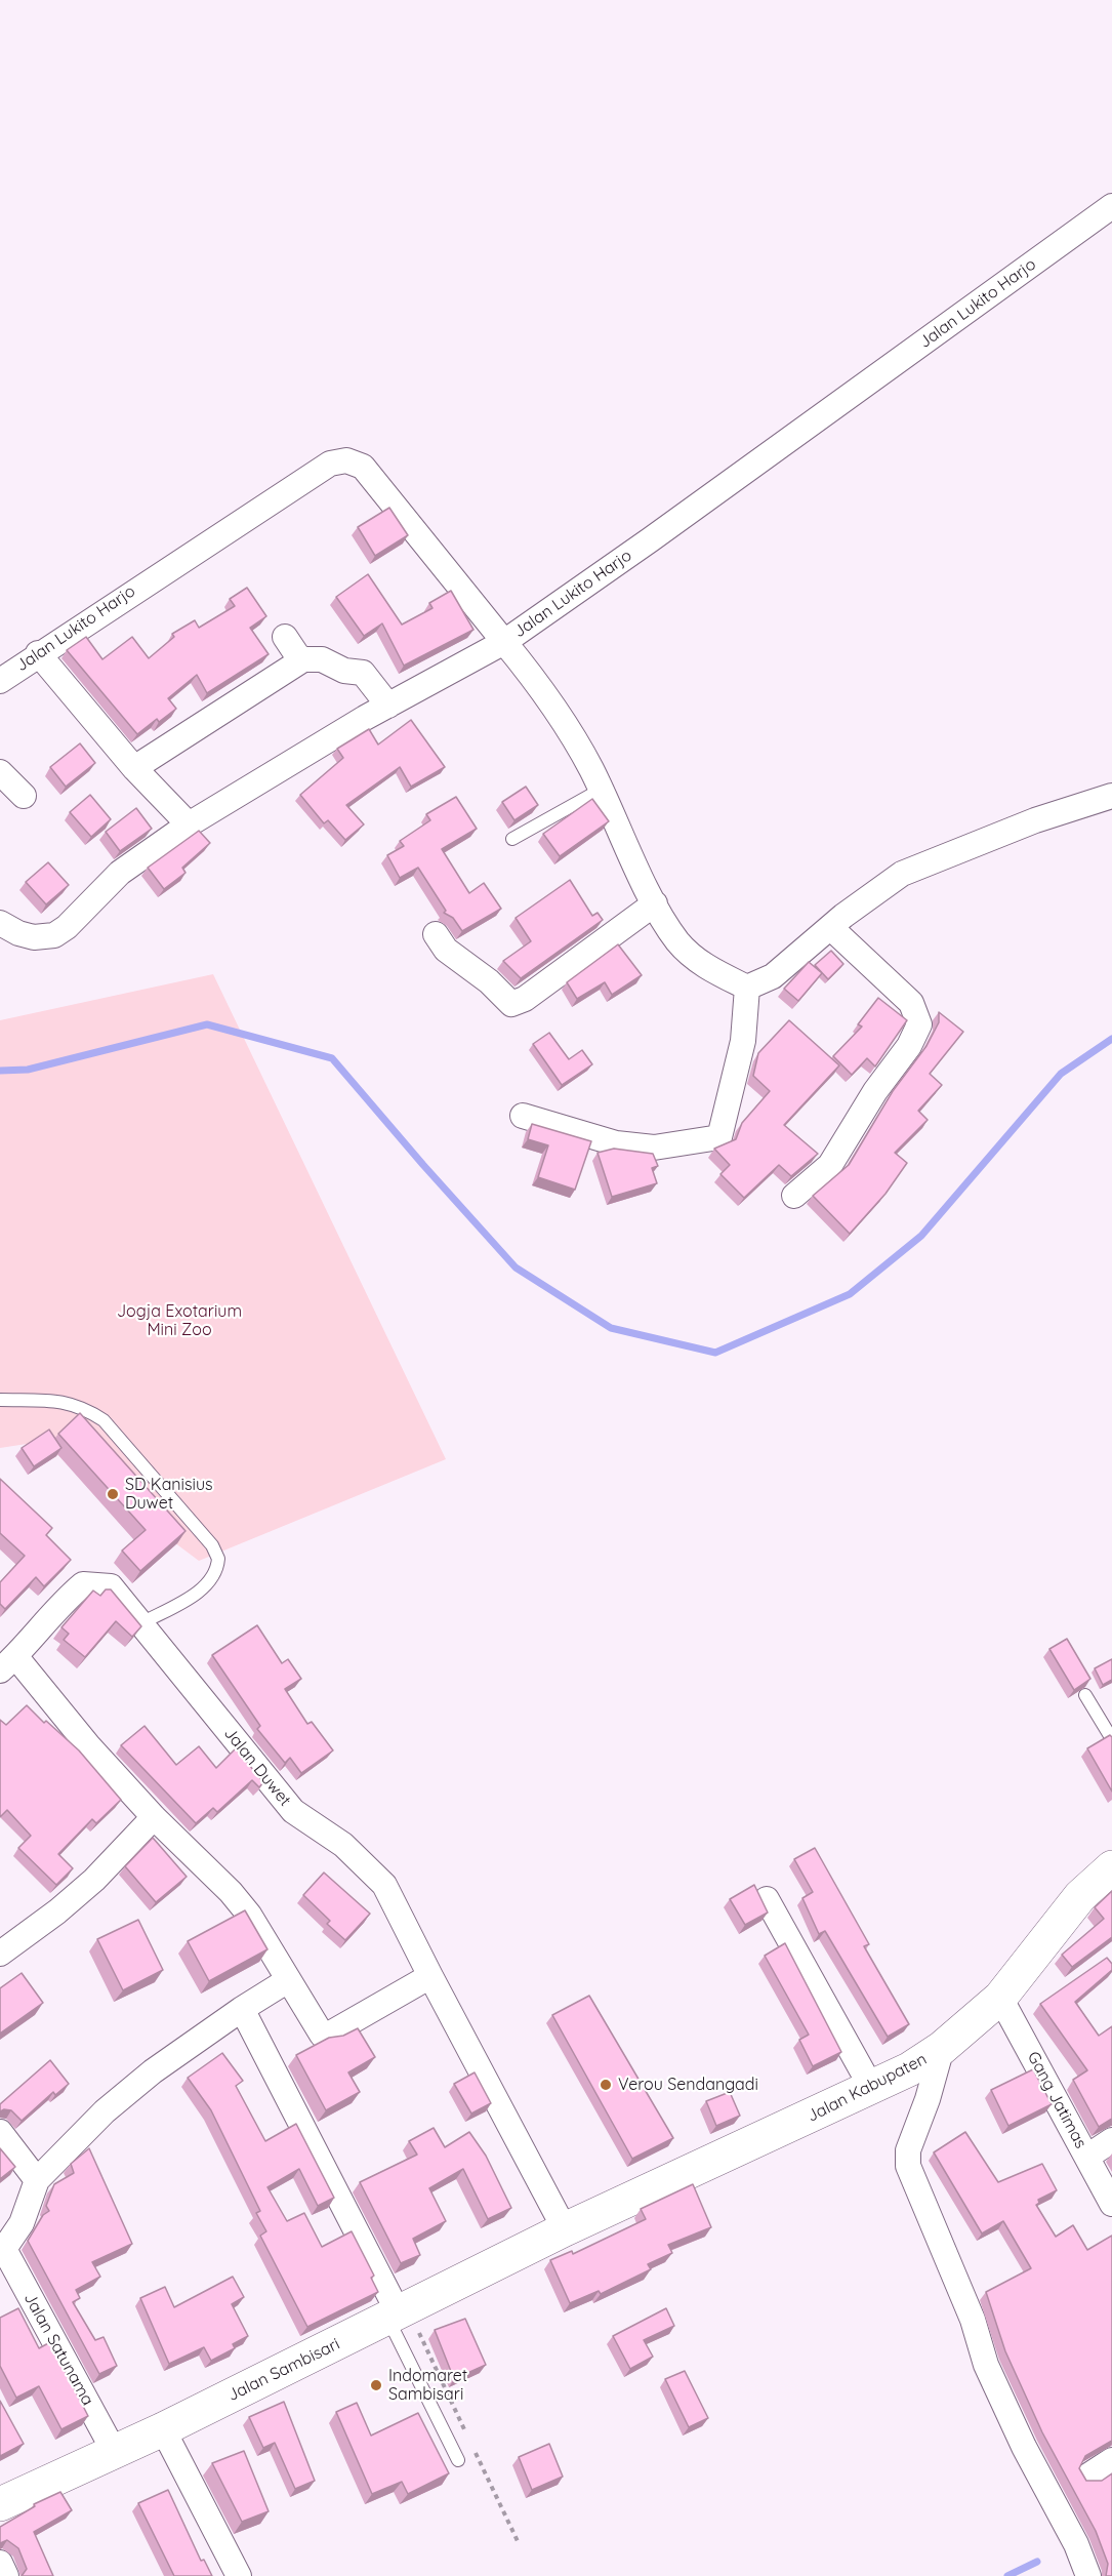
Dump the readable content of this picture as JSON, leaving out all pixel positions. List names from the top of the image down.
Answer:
{
  "streets": {
    "main road": ["Jalan Kabupaten", "Jalan Sambisari"],
    "street": [
      "Jalan Lukito Harjo",
      "Jalan Duwet",
      "Gang Jatimas",
      "Jalan Satunama"
    ]
  },
  "crossings": [
    ["Jalan Duwet", "Jalan Kabupaten"],
    ["Jalan Duwet", "Jalan Sambisari"],
    ["Jalan Kabupaten", "Gang Jatimas"],
    ["Jalan Kabupaten", "Jalan Sambisari"],
    ["Jalan Satunama", "Jalan Sambisari"]
  ],
  "parks": ["Jogja Exotarium Mini Zoo"],
  "places": ["SD Kanisius Duwet", "Verou Sendangadi", "Indomaret Sambisari"]
}
